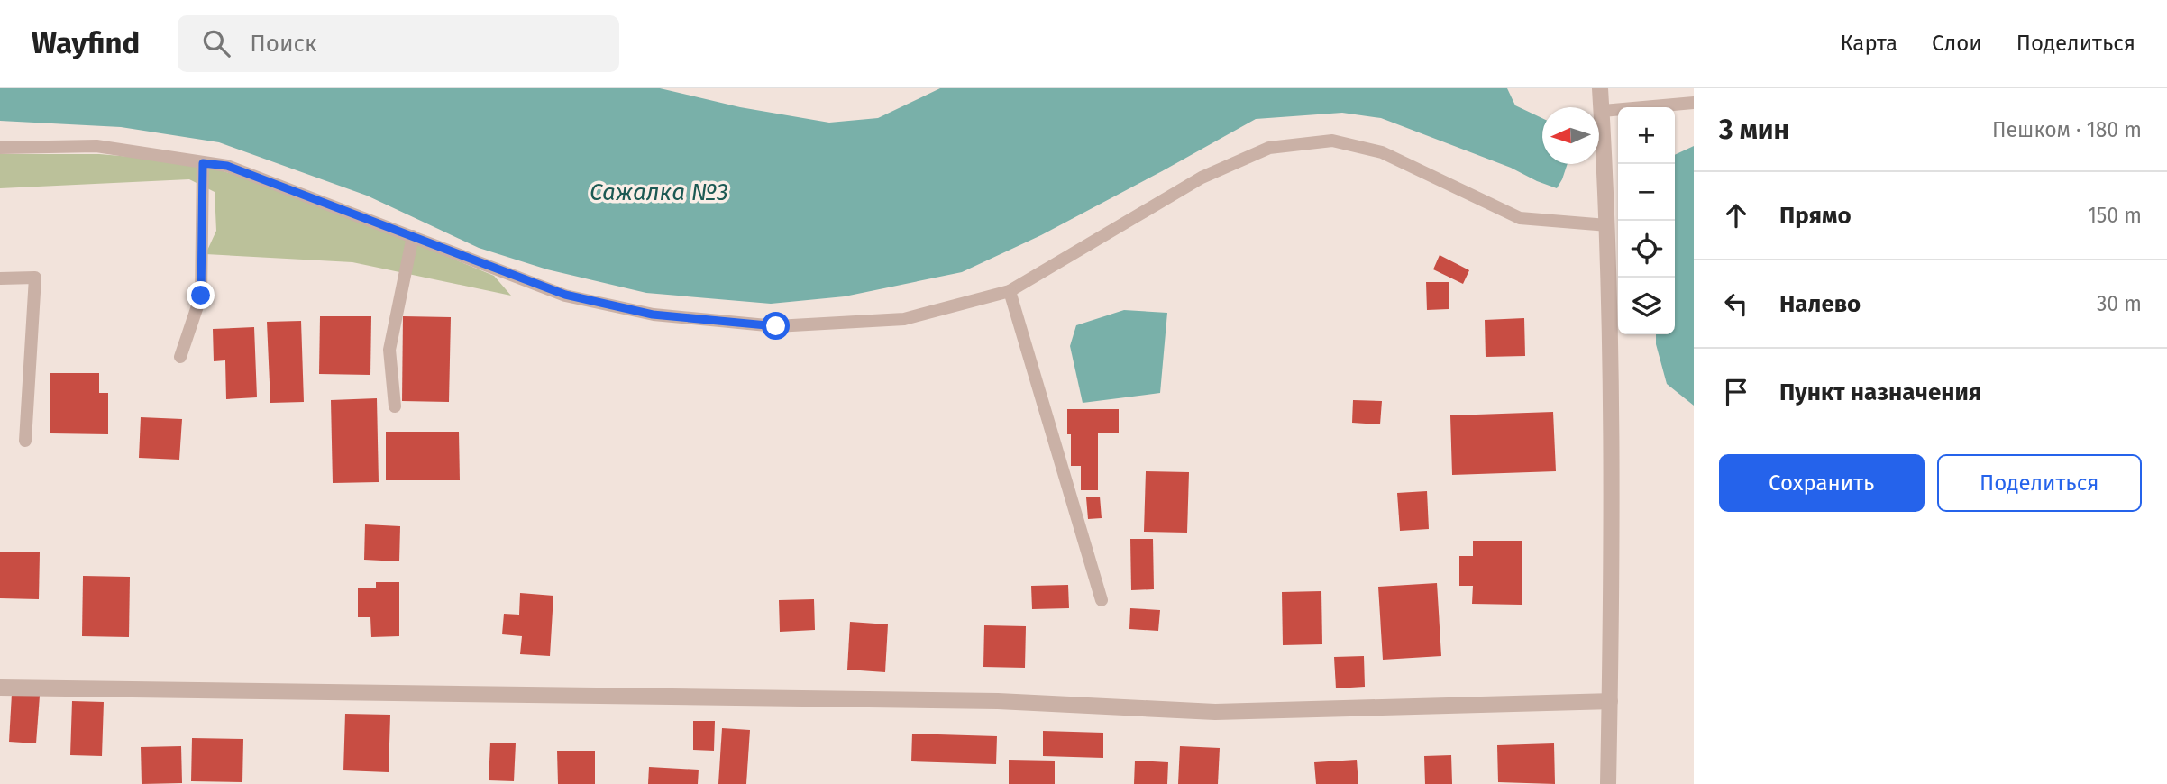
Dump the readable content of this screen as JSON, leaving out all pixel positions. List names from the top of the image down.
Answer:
{
  "water": ["Сажалка №3"],
  "north": "left",
  "page": {
    "header": "Wayfind",
    "search": "Поиск",
    "nav": ["Карта", "Слои", "Поделиться"],
    "heading": ["3 мин", "Пешком · 180 m"],
    "map_buttons": ["+", "−"],
    "list": [
      ["Прямо", "150 m"],
      ["Налево", "30 m"],
      "Пункт назначения"
    ],
    "buttons": ["Сохранить", "Поделиться"]
  }
}
